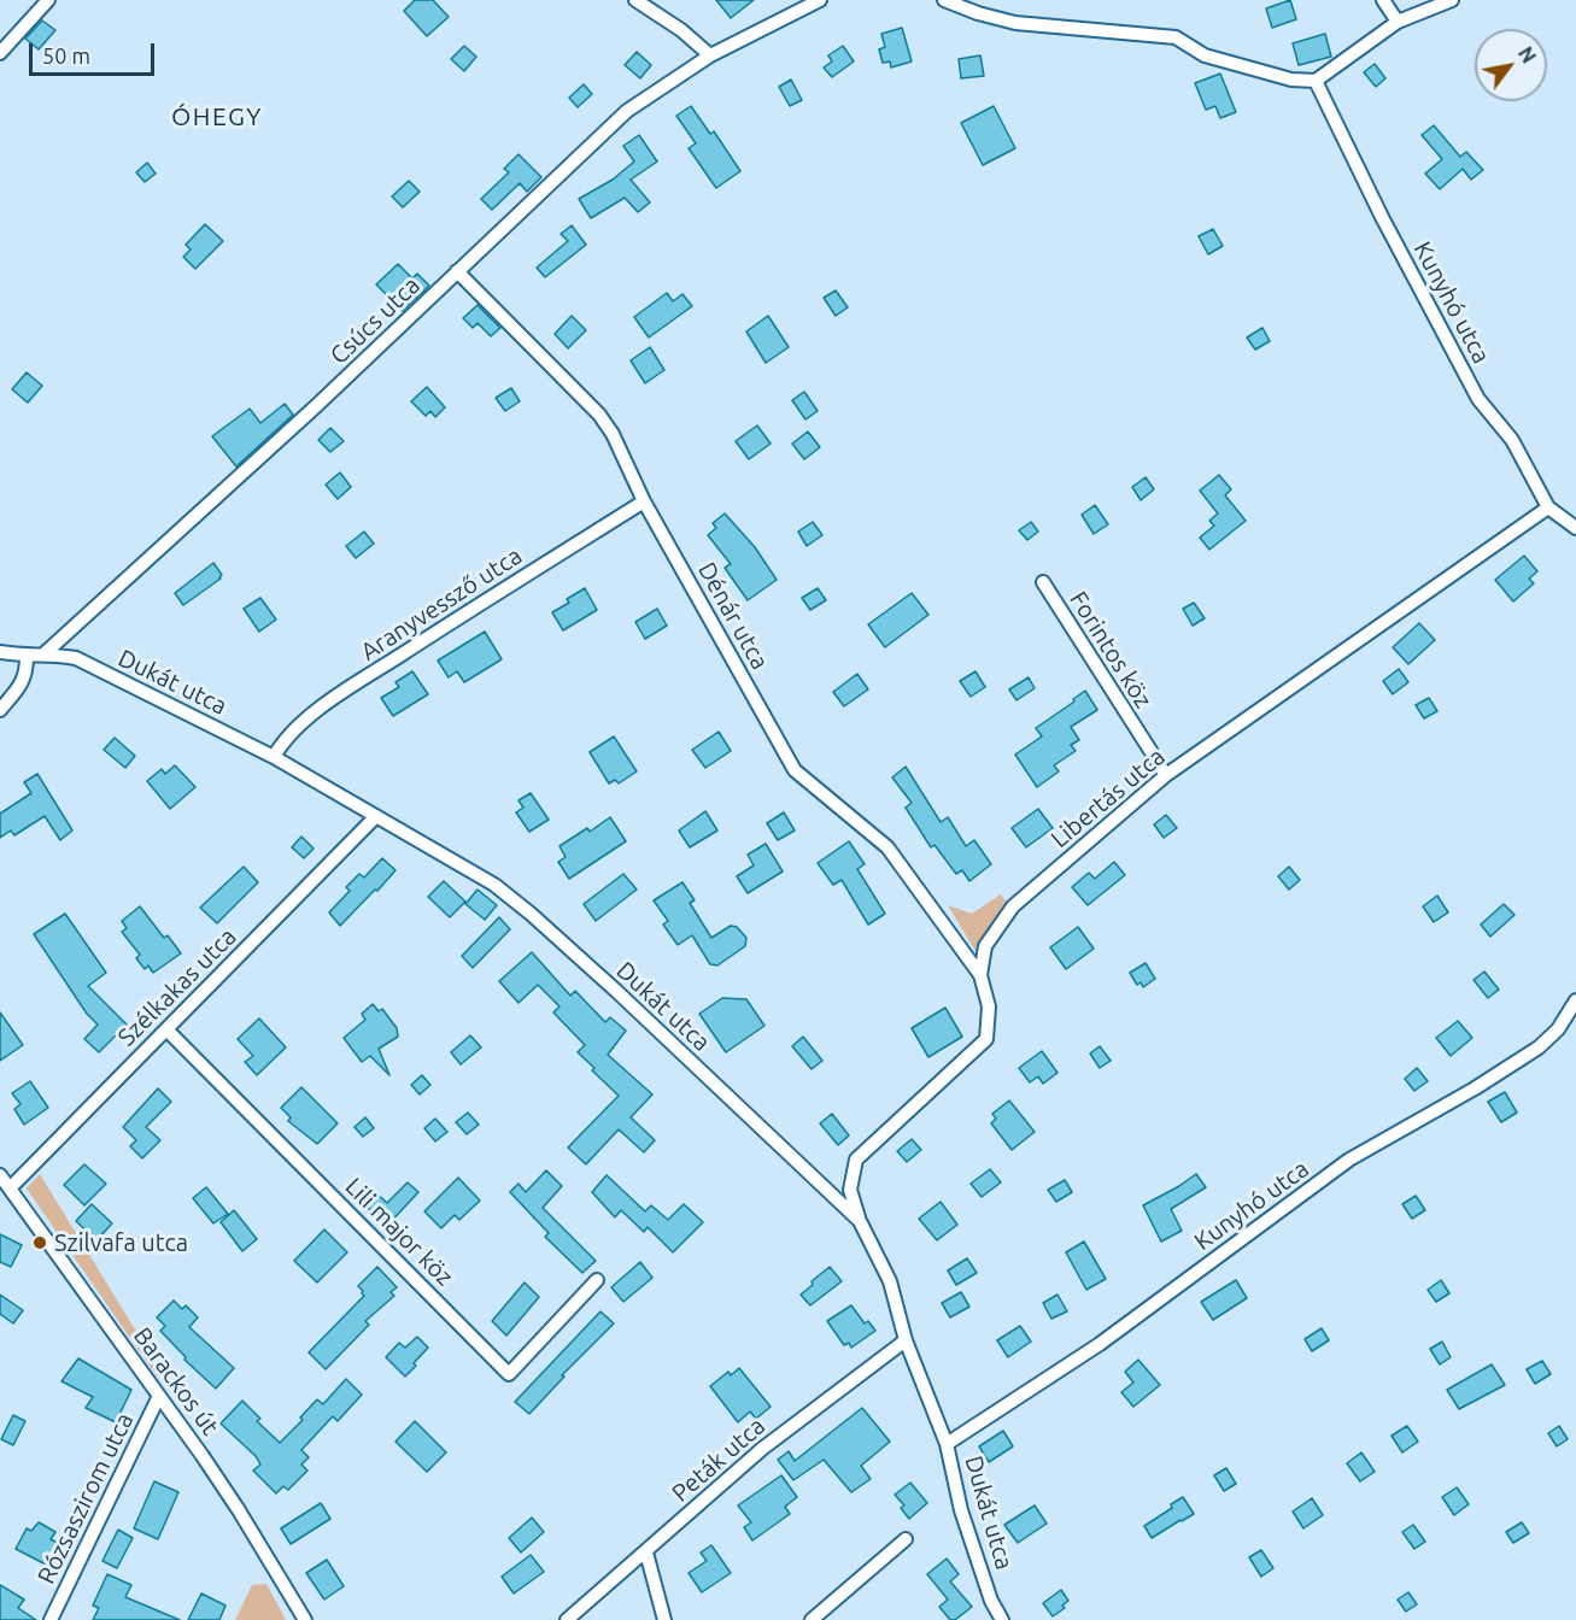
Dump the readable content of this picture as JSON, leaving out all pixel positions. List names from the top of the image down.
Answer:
{
  "streets": {
    "street": [
      "Kunyhó utca",
      "Csúcs utca",
      "Aranyvessző utca",
      "Dénár utca",
      "Forintos köz",
      "Dukát utca",
      "Libertás utca",
      "Szélkakas utca",
      "Lili major köz",
      "Barackos út",
      "Peták utca",
      "Rózsaszirom utca"
    ]
  },
  "crossings": [
    ["Kunyhó utca", "Dukát utca"],
    ["Kunyhó utca", "Libertás utca"],
    ["Csúcs utca", "Dénár utca"],
    ["Csúcs utca", "Dukát utca"],
    ["Aranyvessző utca", "Dénár utca"],
    ["Aranyvessző utca", "Dukát utca"],
    ["Dénár utca", "Libertás utca"],
    ["Forintos köz", "Libertás utca"],
    ["Dukát utca", "Libertás utca"],
    ["Dukát utca", "Szélkakas utca"],
    ["Dukát utca", "Peták utca"],
    ["Szélkakas utca", "Lili major köz"],
    ["Szélkakas utca", "Barackos út"],
    ["Barackos út", "Rózsaszirom utca"]
  ],
  "districts": ["ÓHEGY"],
  "places": ["Szilvafa utca"],
  "scale_bar": "50 m",
  "north": "top right"
}
